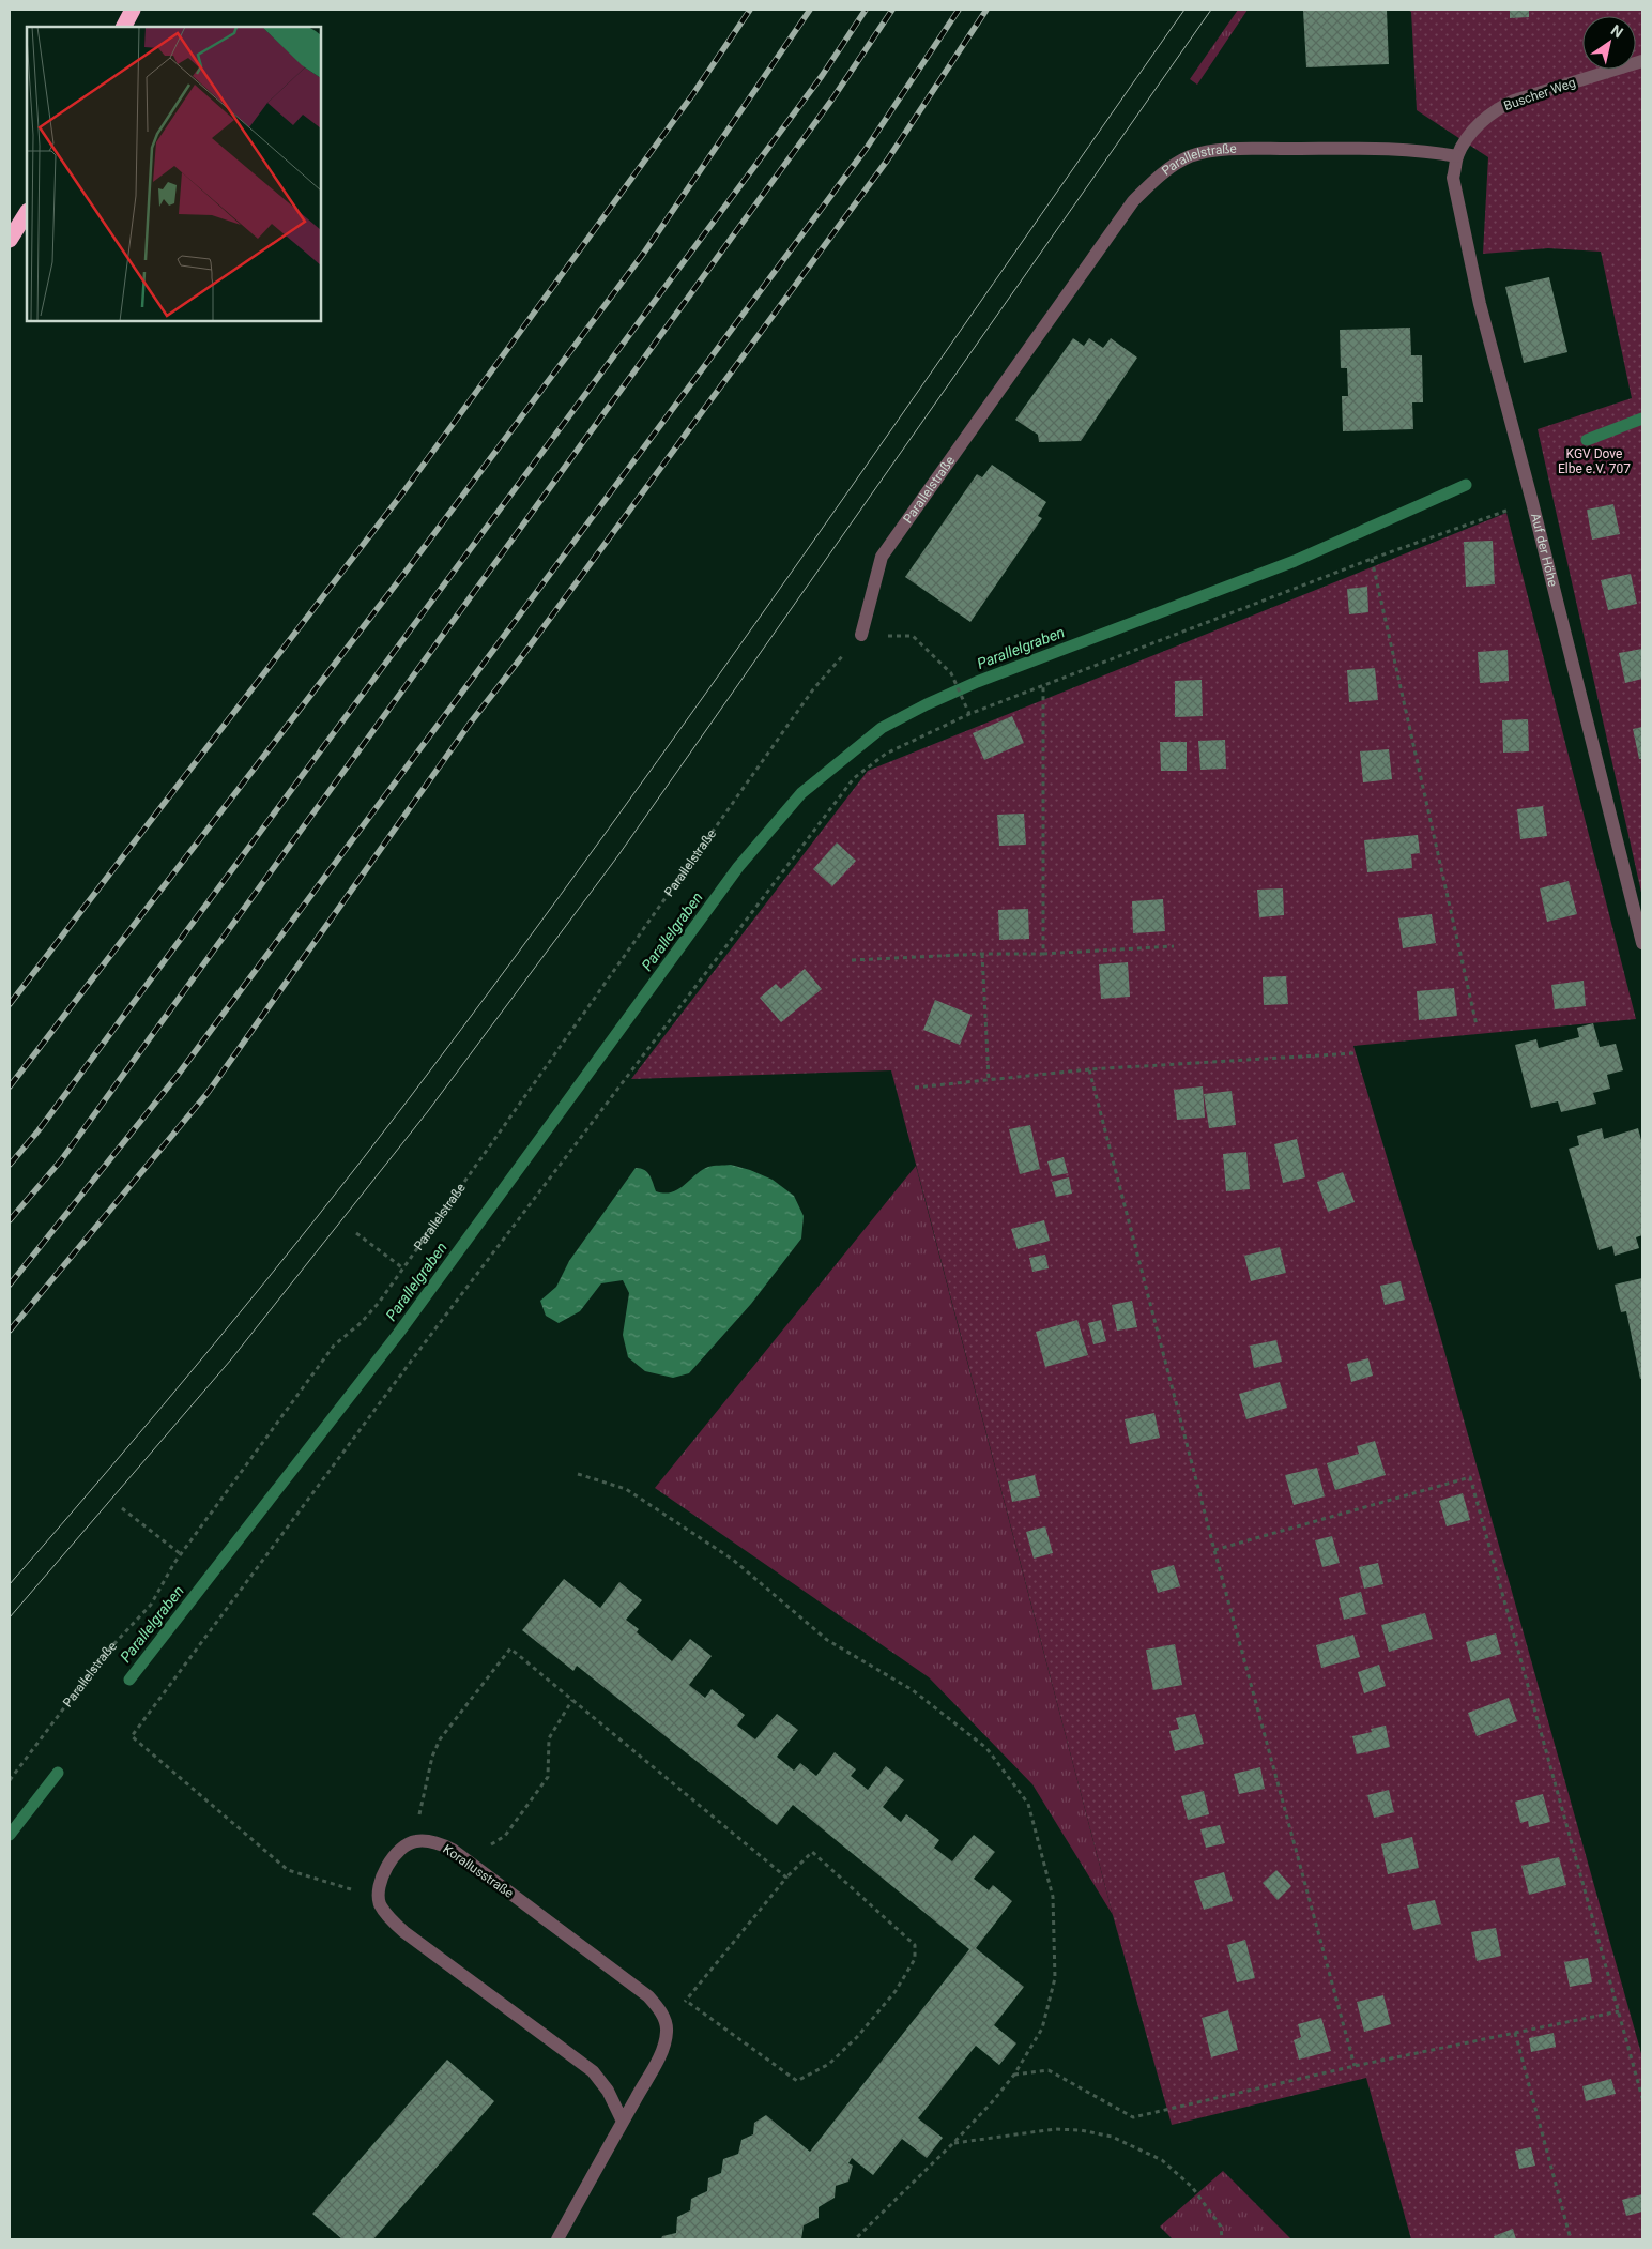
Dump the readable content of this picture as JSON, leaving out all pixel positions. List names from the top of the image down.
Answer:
{
  "streets": {
    "street": [
      "Buscher Weg",
      "Parallelstraße",
      "Auf der Höhe",
      "Korallusstraße"
    ]
  },
  "crossings": [
    ["Buscher Weg", "Parallelstraße"],
    ["Buscher Weg", "Auf der Höhe"],
    ["Parallelstraße", "Auf der Höhe"]
  ],
  "water": ["Parallelgraben"],
  "parks": ["KGV Dove Elbe e.V. 707"],
  "north": "top right"
}
